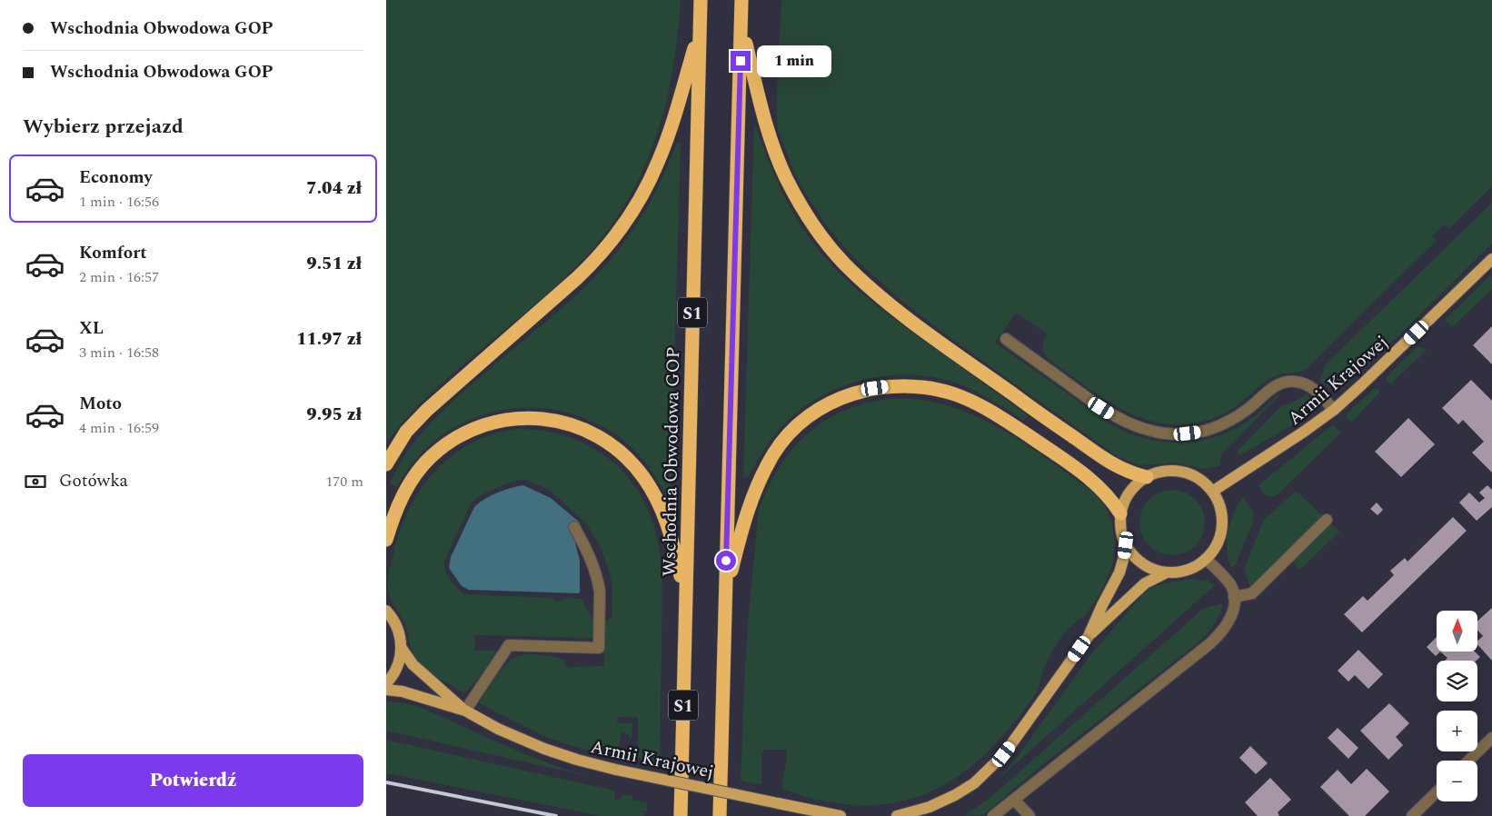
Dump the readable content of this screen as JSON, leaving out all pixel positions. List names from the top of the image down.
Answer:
{
  "streets": {
    "highway": ["S1", "Wschodnia Obwodowa GOP"],
    "main road": ["Armii Krajowej"]
  },
  "north": "top",
  "page": {
    "banner": ["Wschodnia Obwodowa GOP", "Wschodnia Obwodowa GOP"],
    "bubble": "1 min",
    "heading": "Wybierz przejazd",
    "list": [
      {
        "name": "Economy",
        "note": "1 min · 16:56",
        "value": "7.04 zł"
      },
      {
        "name": "Komfort",
        "note": "2 min · 16:57",
        "value": "9.51 zł"
      },
      {
        "name": "XL",
        "note": "3 min · 16:58",
        "value": "11.97 zł"
      },
      {
        "name": "Moto",
        "note": "4 min · 16:59",
        "value": "9.95 zł"
      }
    ],
    "pay": ["Gotówka", "170 m"],
    "map_buttons": ["+", "−"],
    "buttons": "Potwierdź"
  }
}
